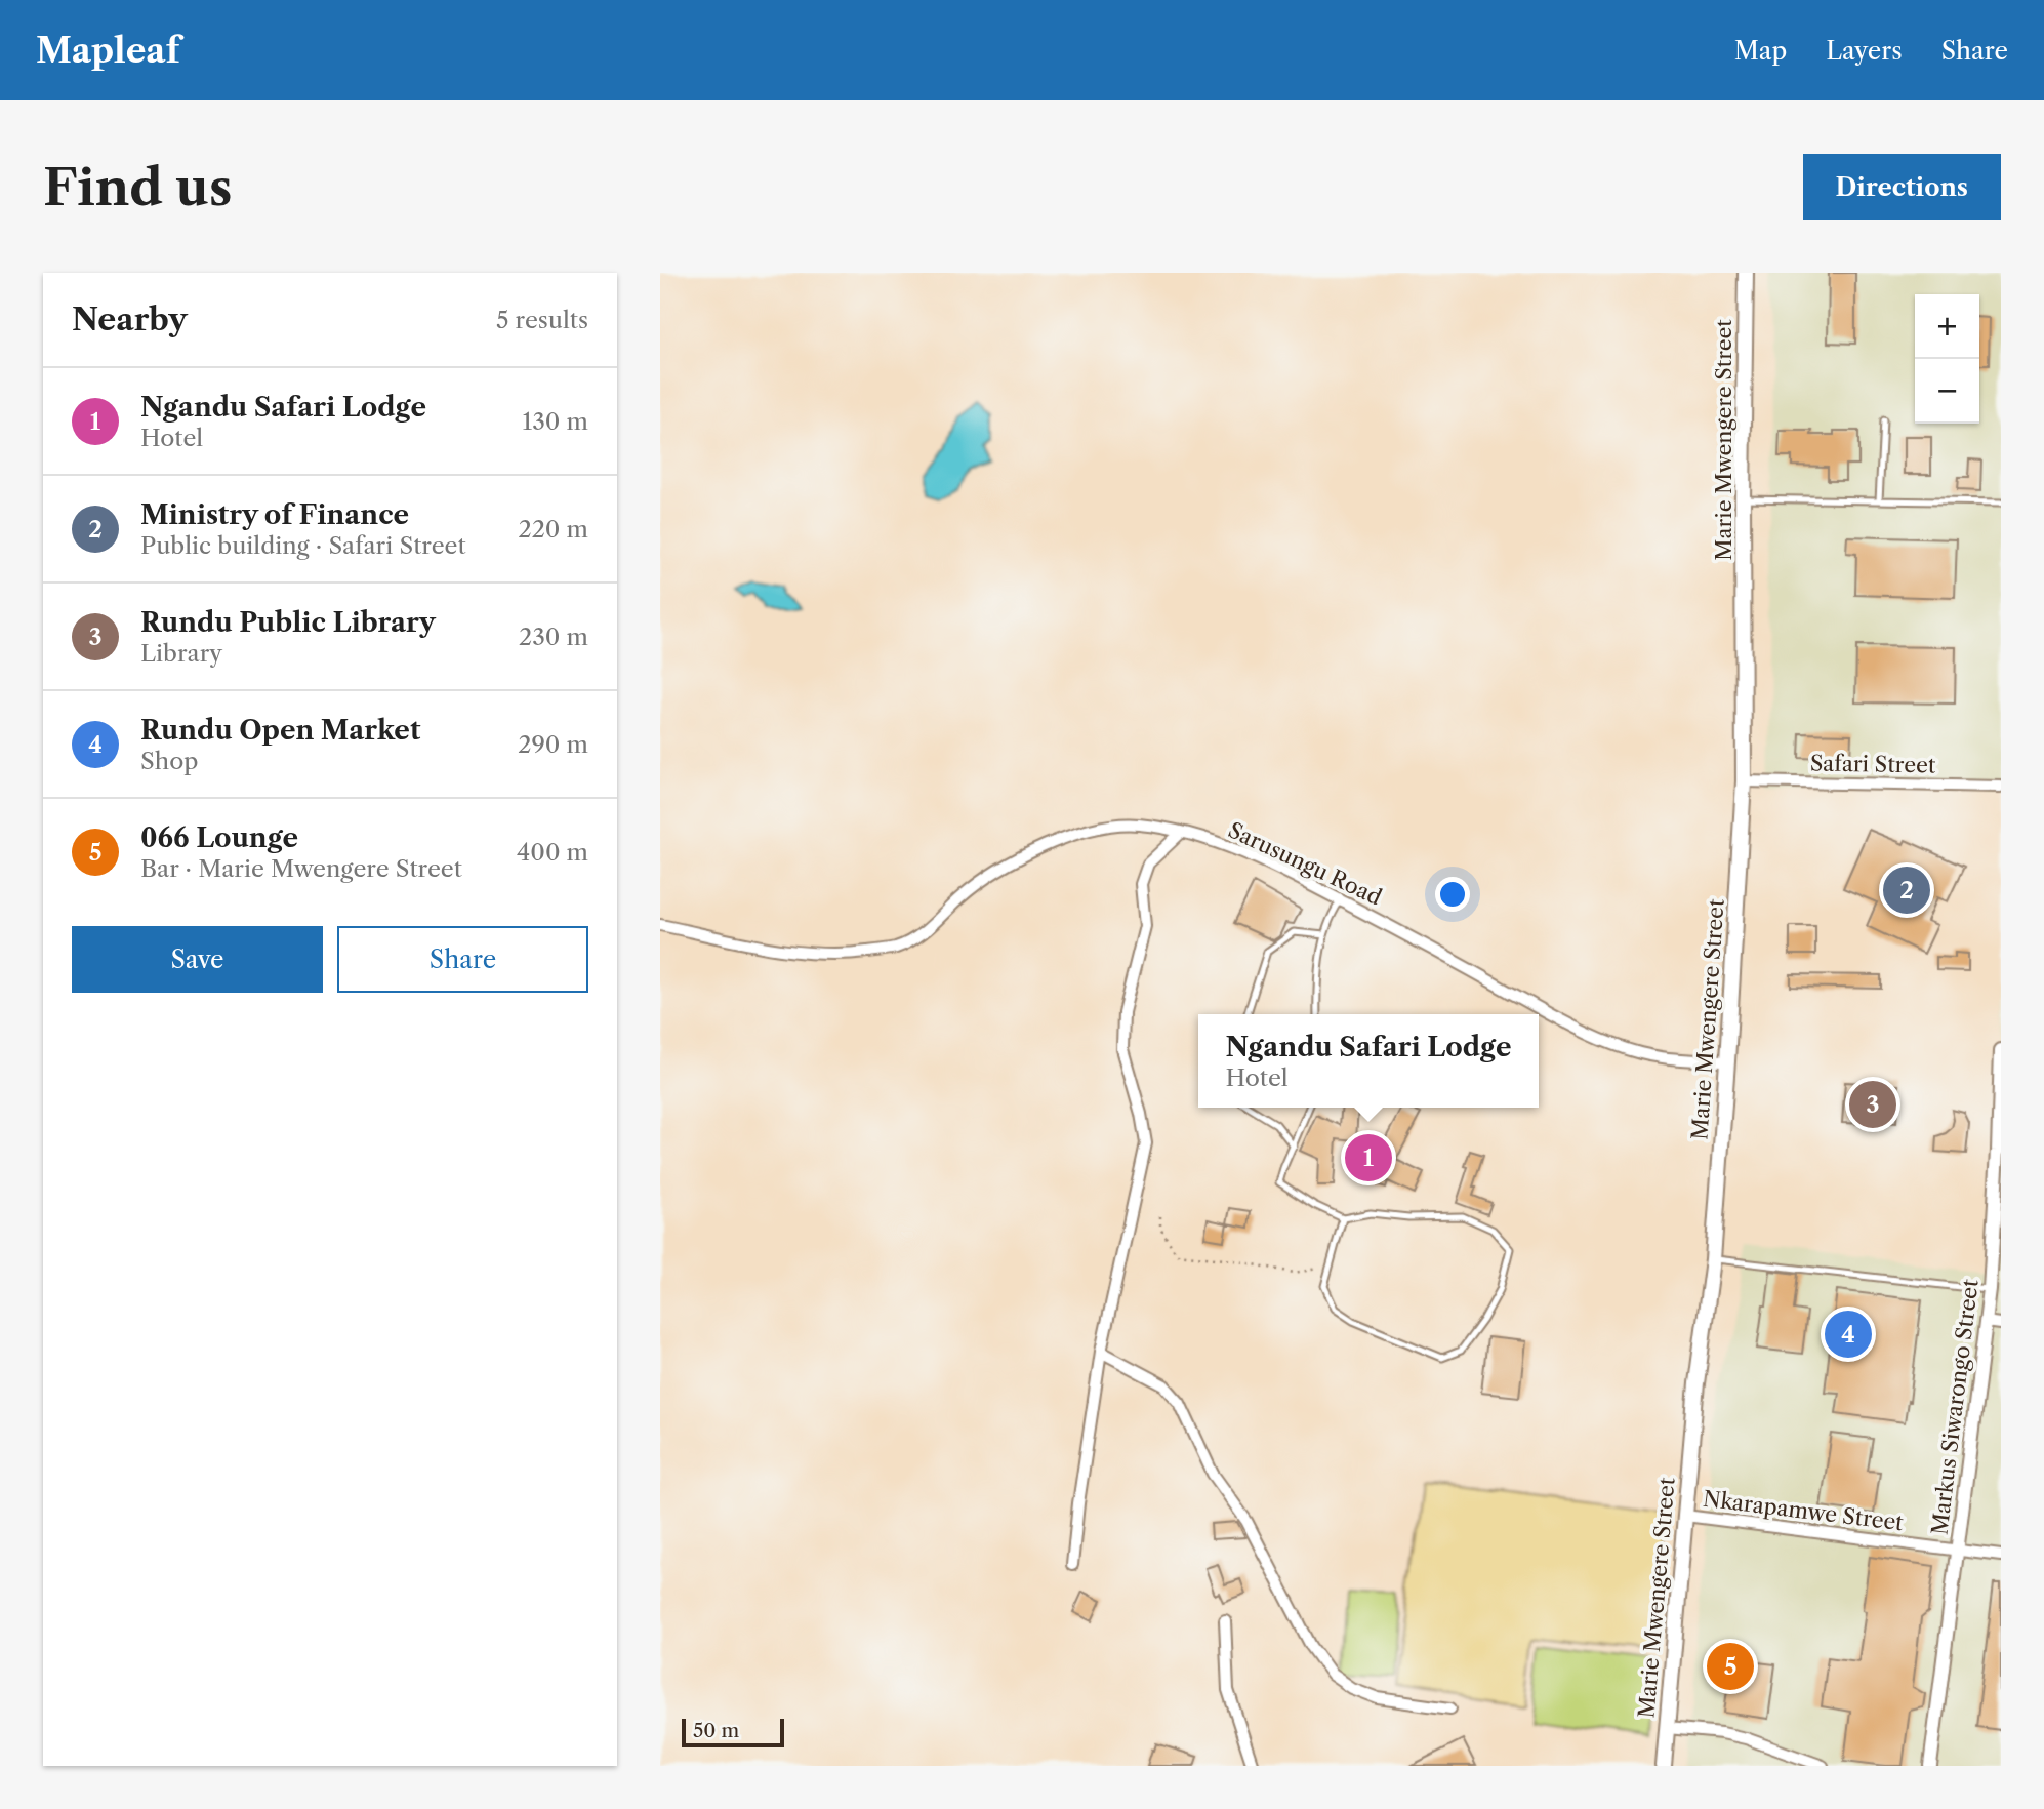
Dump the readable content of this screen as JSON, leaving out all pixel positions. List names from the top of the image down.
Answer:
{
  "streets": {
    "main road": ["Marie Mwengere Street"],
    "street": [
      "Safari Street",
      "Sarusungu Road",
      "Markus Siwarongo Street",
      "Nkarapamwe Street"
    ]
  },
  "crossings": [
    ["Marie Mwengere Street", "Safari Street"],
    ["Marie Mwengere Street", "Sarusungu Road"],
    ["Marie Mwengere Street", "Nkarapamwe Street"],
    ["Markus Siwarongo Street", "Nkarapamwe Street"]
  ],
  "scale_bar": "50 m",
  "page": {
    "header": "Mapleaf",
    "nav": ["Map", "Layers", "Share"],
    "buttons": [
      "Directions",
      ["Save", "Share"]
    ],
    "title": "Find us",
    "heading": ["Nearby", "5 results"],
    "map_buttons": ["+", "−"],
    "list": [
      {
        "mark": "1",
        "name": "Ngandu Safari Lodge",
        "note": "Hotel",
        "value": "130 m"
      },
      {
        "mark": "2",
        "name": "Ministry of Finance",
        "note": "Public building · Safari Street",
        "value": "220 m"
      },
      {
        "mark": "3",
        "name": "Rundu Public Library",
        "note": "Library",
        "value": "230 m"
      },
      {
        "mark": "4",
        "name": "Rundu Open Market",
        "note": "Shop",
        "value": "290 m"
      },
      {
        "mark": "5",
        "name": "066 Lounge",
        "note": "Bar · Marie Mwengere Street",
        "value": "400 m"
      }
    ],
    "pins": [
      "2",
      "3",
      "1",
      "4",
      "5"
    ],
    "popup": ["Ngandu Safari Lodge", "Hotel"],
    "scale": "50 m"
  }
}
